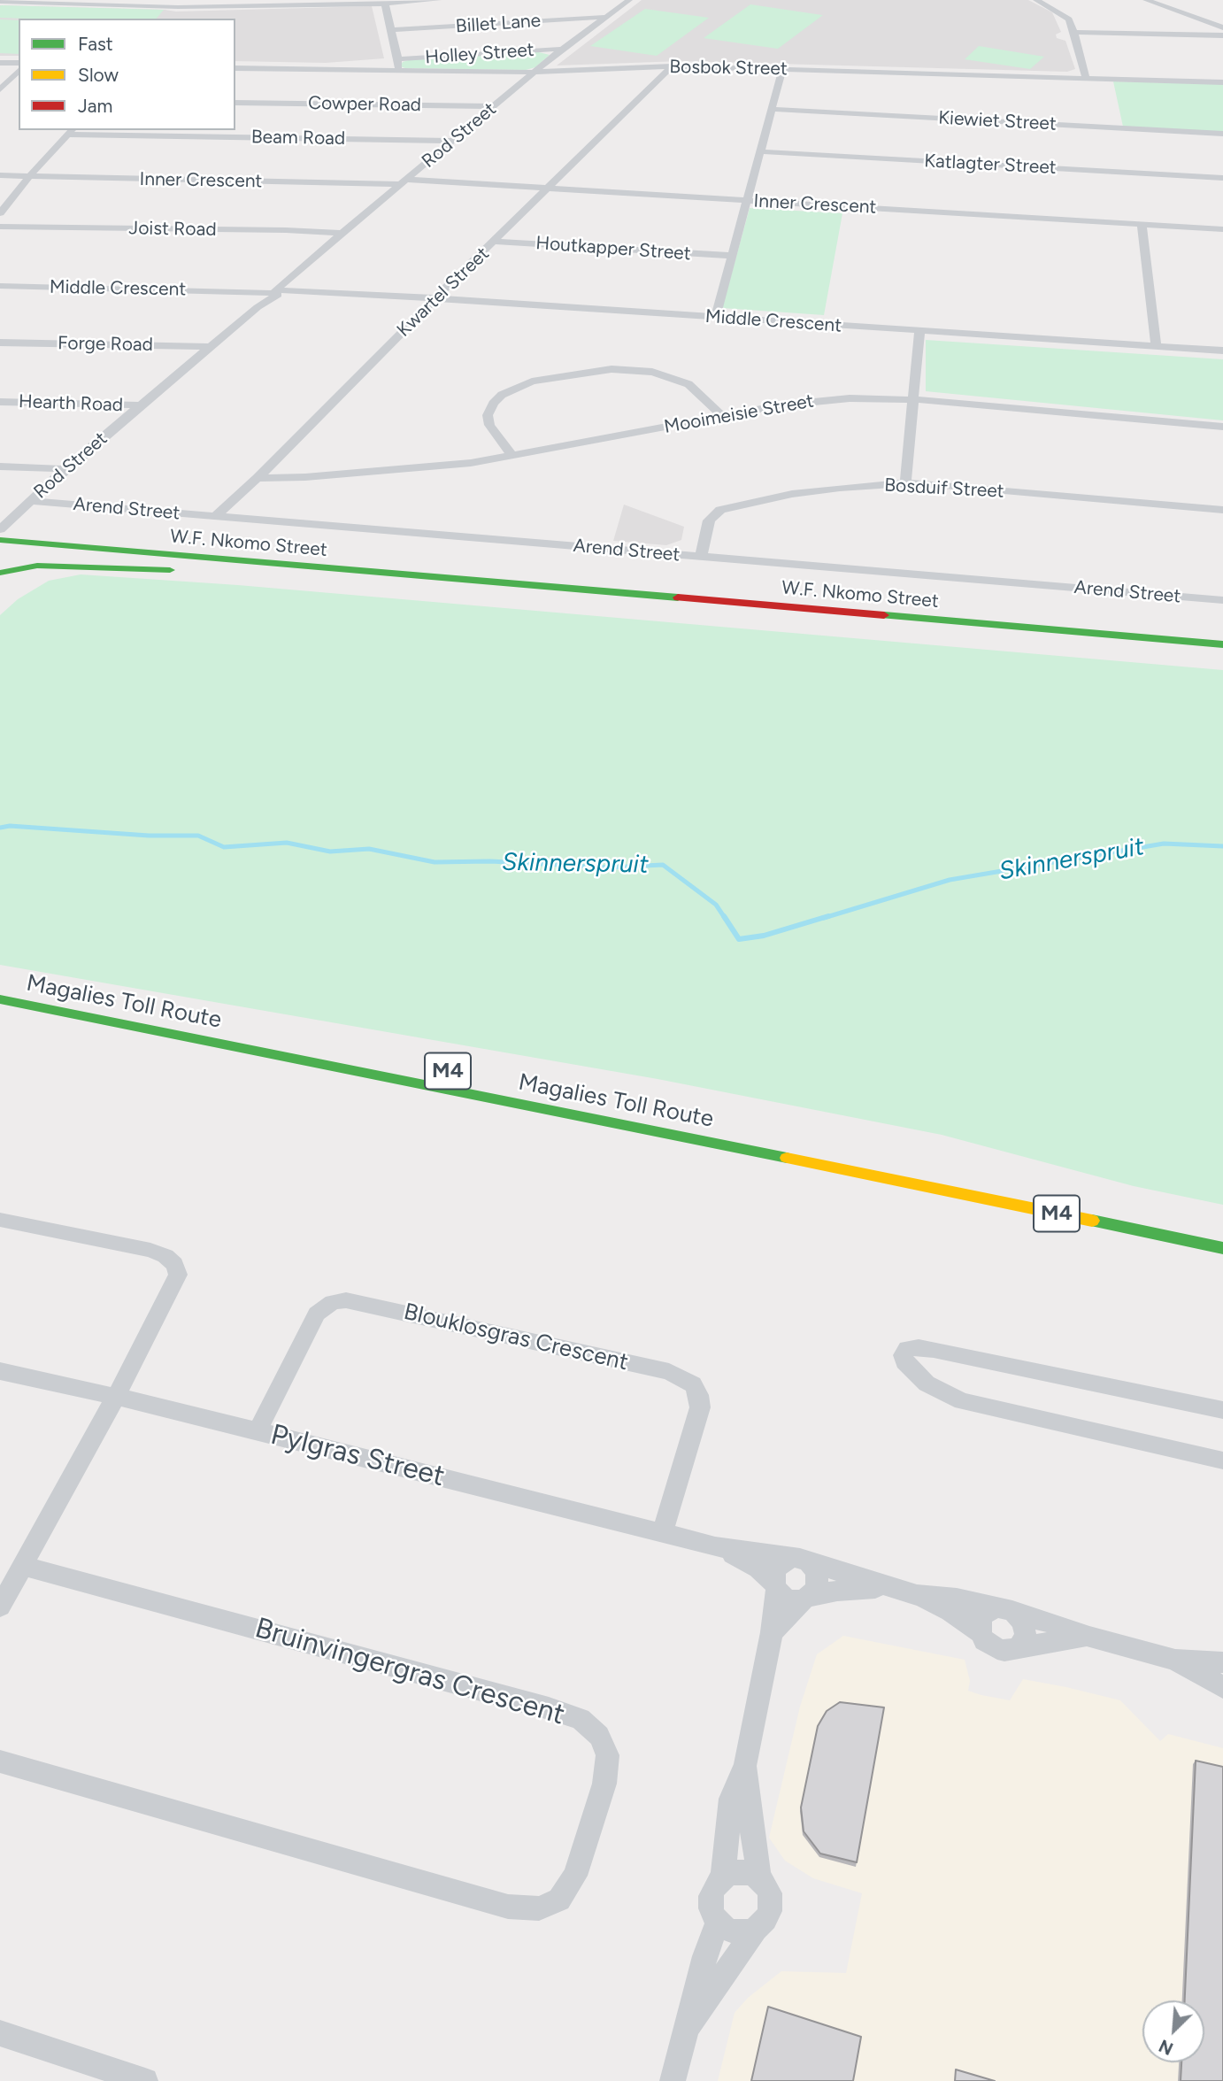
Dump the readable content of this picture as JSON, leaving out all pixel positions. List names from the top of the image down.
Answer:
{
  "streets": {
    "main road": ["W.F. Nkomo Street", "Magalies Toll Route", "M4"],
    "street": [
      "Billet Lane",
      "Holley Street",
      "Bosbok Street",
      "Cowper Road",
      "Kiewiet Street",
      "Rod Street",
      "Beam Road",
      "Katlagter Street",
      "Inner Crescent",
      "Joist Road",
      "Houtkapper Street",
      "Middle Crescent",
      "Kwartel Street",
      "Forge Road",
      "Hearth Road",
      "Mooimeisie Street",
      "Bosduif Street",
      "Arend Street",
      "Blouklosgras Crescent",
      "Pylgras Street",
      "Bruinvingergras Crescent"
    ]
  },
  "crossings": [
    ["Billet Lane", "Rod Street"],
    ["Holley Street", "Rod Street"],
    ["Bosbok Street", "Rod Street"],
    ["Bosbok Street", "Kwartel Street"],
    ["Cowper Road", "Rod Street"],
    ["Rod Street", "Beam Road"],
    ["Rod Street", "Inner Crescent"],
    ["Rod Street", "Joist Road"],
    ["Rod Street", "Middle Crescent"],
    ["Rod Street", "Forge Road"],
    ["Rod Street", "Hearth Road"],
    ["Rod Street", "Arend Street"],
    ["Inner Crescent", "Kwartel Street"],
    ["Houtkapper Street", "Kwartel Street"],
    ["Middle Crescent", "Kwartel Street"],
    ["Kwartel Street", "Mooimeisie Street"],
    ["Kwartel Street", "Arend Street"],
    ["Bosduif Street", "Arend Street"],
    ["Blouklosgras Crescent", "Pylgras Street"]
  ],
  "water": ["Skinnerspruit"],
  "legend": ["Fast", "Slow", "Jam"],
  "north": "bottom left"
}
